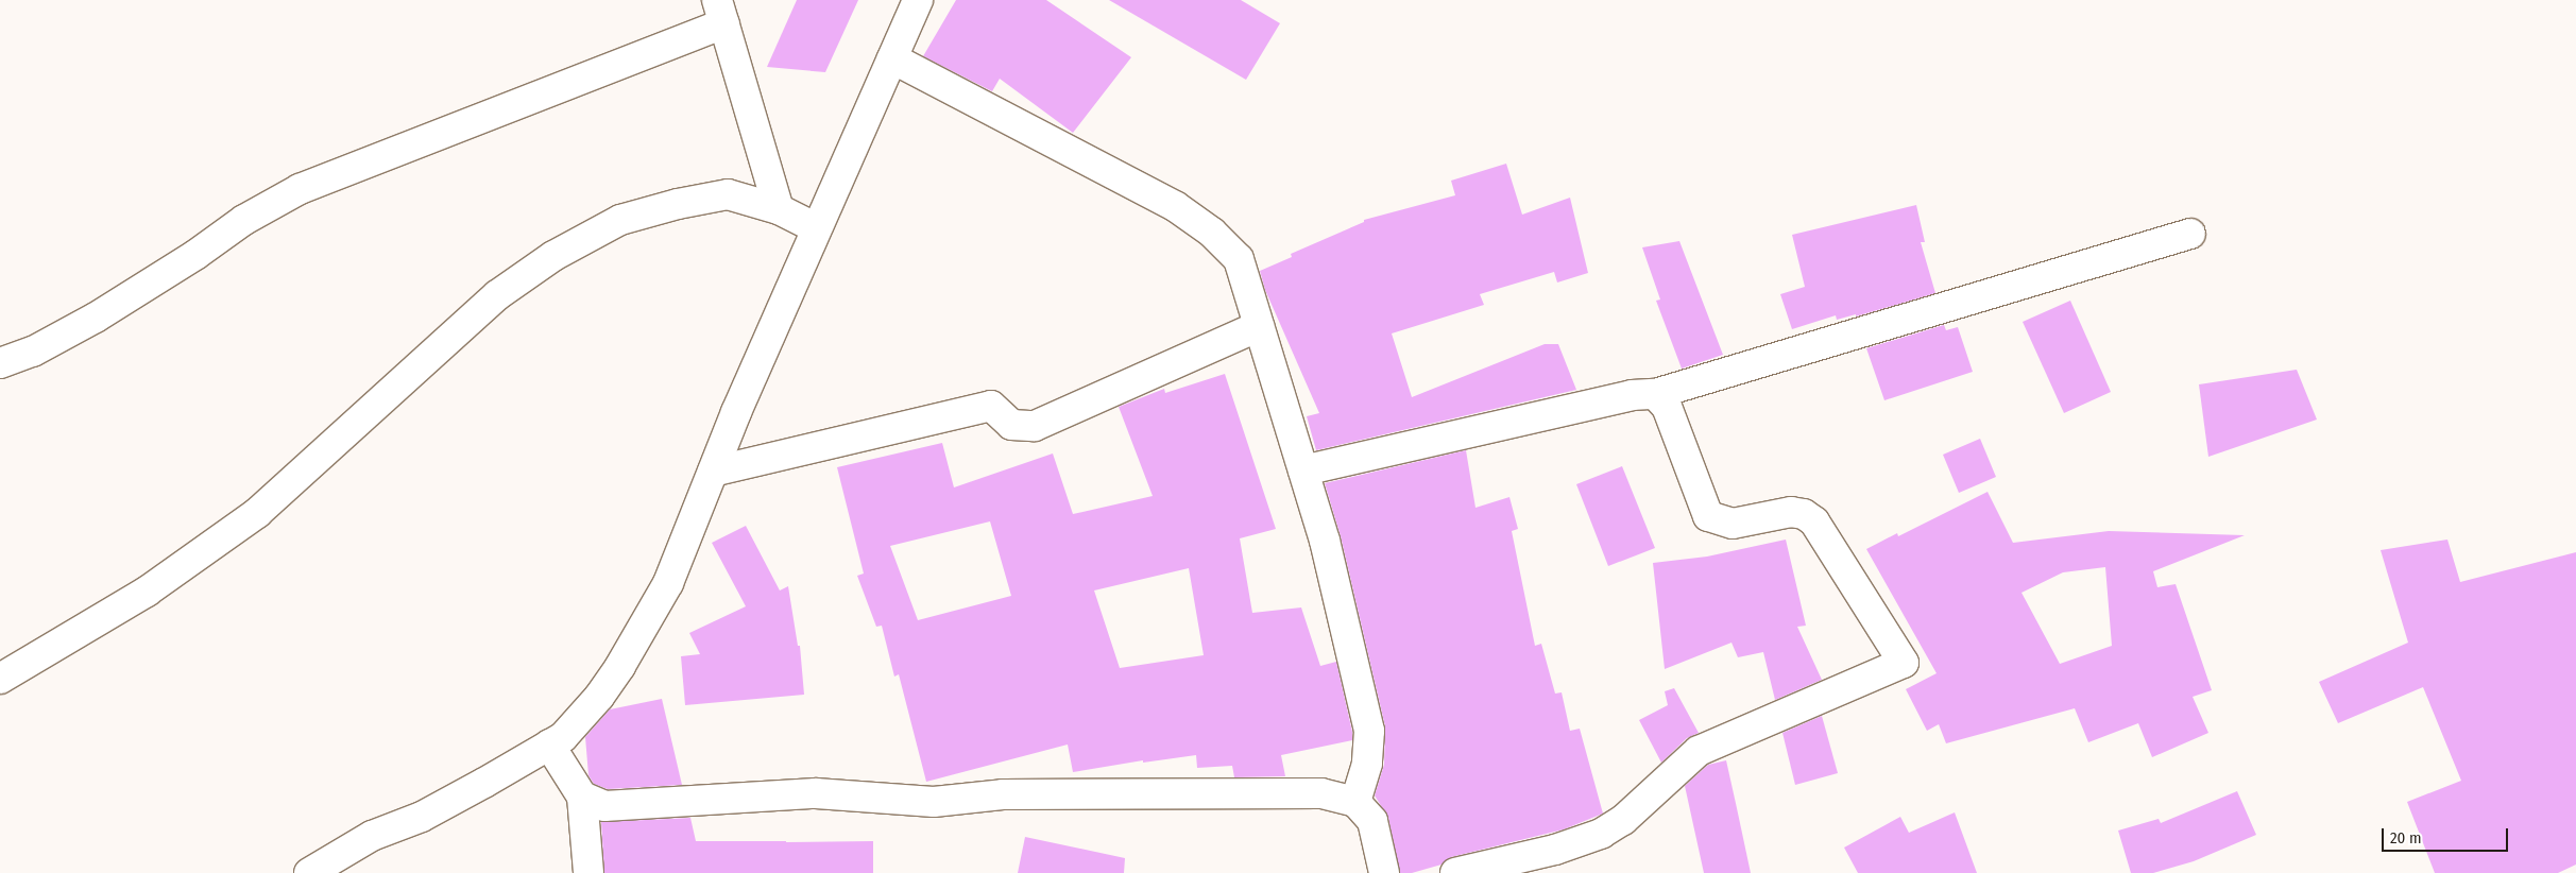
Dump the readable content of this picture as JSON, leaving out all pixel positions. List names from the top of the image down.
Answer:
{
  "scale_bar": "20 m"
}
